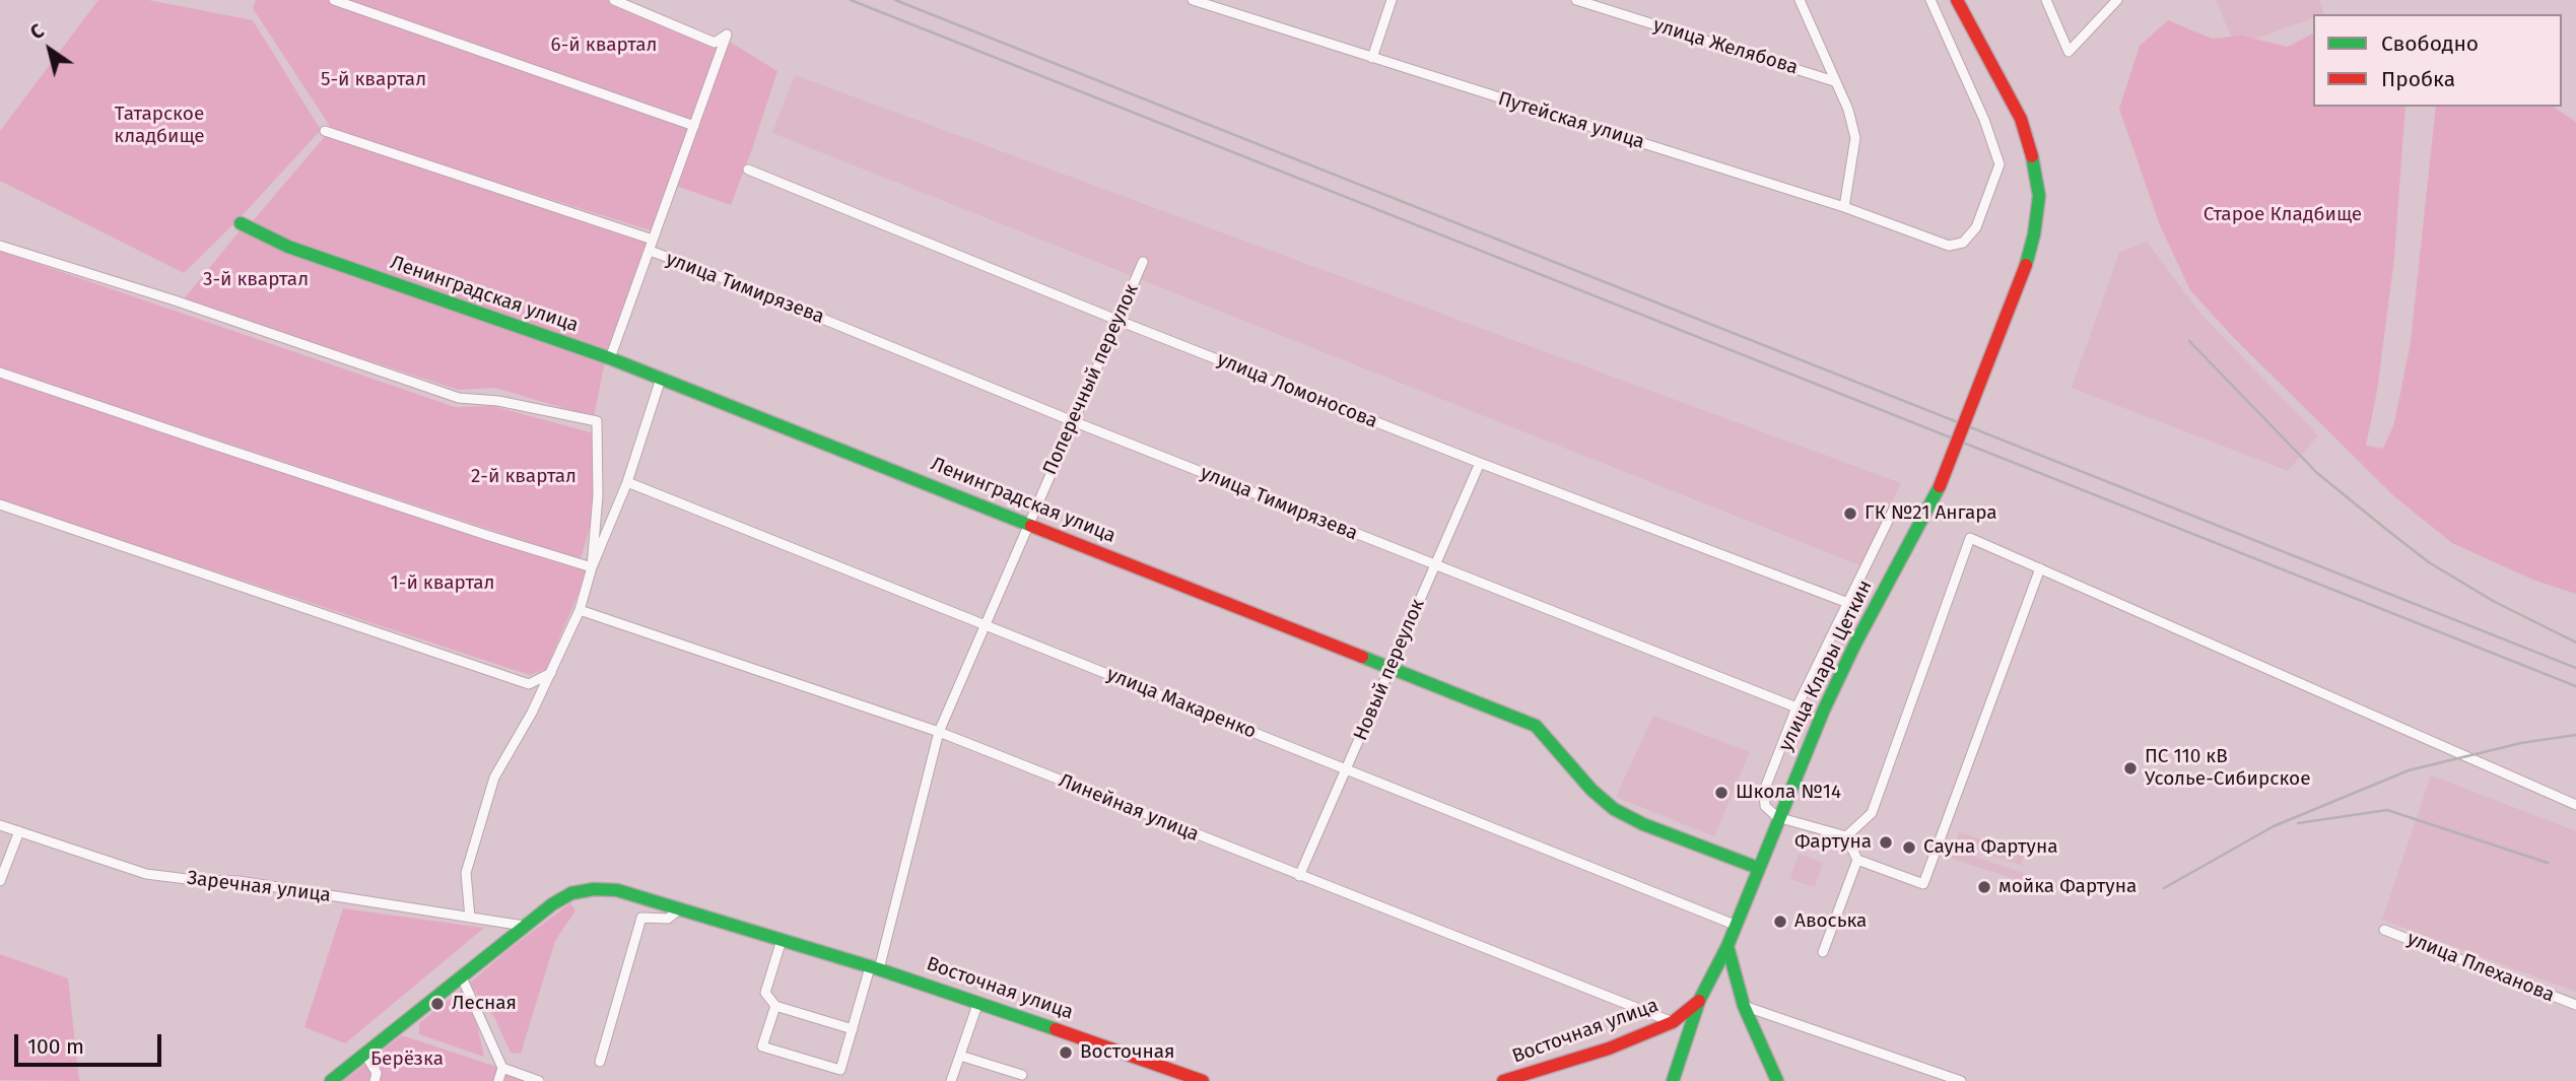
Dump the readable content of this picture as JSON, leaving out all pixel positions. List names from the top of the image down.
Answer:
{
  "streets": {
    "street": [
      "улица Желябова",
      "Путейская улица",
      "улица Тимирязева",
      "Ленинградская улица",
      "Поперечный переулок",
      "улица Ломоносова",
      "улица Клары Цеткин",
      "Новый переулок",
      "улица Макаренко",
      "Линейная улица",
      "Заречная улица",
      "улица Плеханова",
      "Восточная улица"
    ]
  },
  "crossings": [
    ["улица Тимирязева", "Поперечный переулок"],
    ["улица Тимирязева", "Новый переулок"],
    ["Ленинградская улица", "Поперечный переулок"],
    ["Ленинградская улица", "улица Клары Цеткин"],
    ["Ленинградская улица", "Новый переулок"],
    ["Поперечный переулок", "улица Ломоносова"],
    ["Поперечный переулок", "улица Макаренко"],
    ["Поперечный переулок", "Линейная улица"],
    ["Поперечный переулок", "Восточная улица"],
    ["улица Ломоносова", "Новый переулок"],
    ["улица Клары Цеткин", "улица Макаренко"],
    ["улица Клары Цеткин", "Восточная улица"],
    ["Новый переулок", "улица Макаренко"],
    ["Новый переулок", "Линейная улица"],
    ["Линейная улица", "Восточная улица"],
    ["Заречная улица", "Восточная улица"]
  ],
  "parks": [
    "6-й квартал",
    "5-й квартал",
    "Татарское кладбище",
    "Старое Кладбище",
    "3-й квартал",
    "2-й квартал",
    "1-й квартал",
    "Берёзка"
  ],
  "places": [
    "ГК №21 Ангара",
    "ПС 110 кВ Усолье-Сибирское",
    "Школа №14",
    "Фартуна",
    "Сауна Фартуна",
    "мойка Фартуна",
    "Авоська",
    "Лесная",
    "Восточная"
  ],
  "legend": ["Свободно", "Пробка"],
  "scale_bar": "100 m",
  "north": "top left"
}
